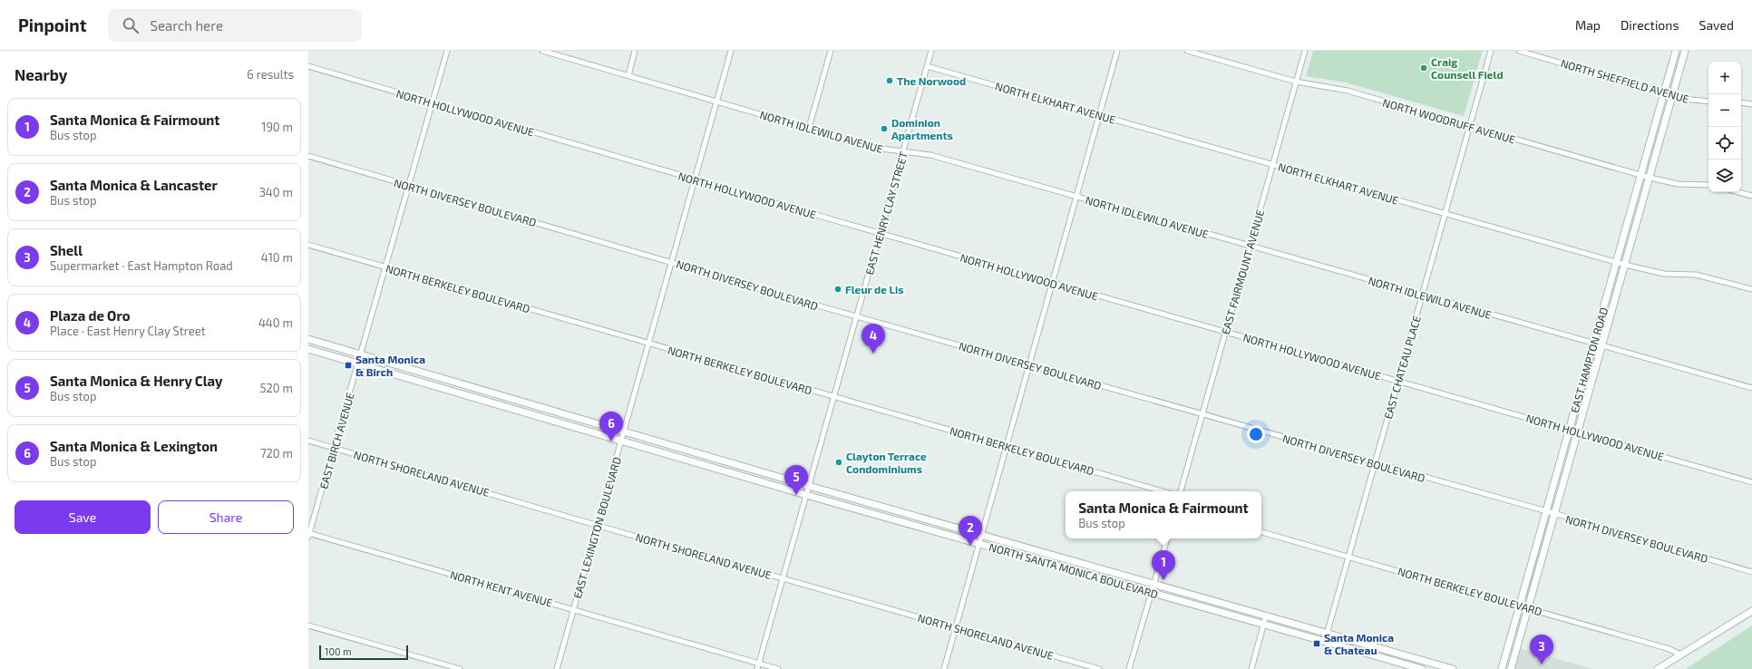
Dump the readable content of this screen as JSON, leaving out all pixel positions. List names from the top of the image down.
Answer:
{
  "streets": {
    "street": [
      "NORTH SHEFFIELD AVENUE",
      "NORTH ELKHART AVENUE",
      "NORTH HOLLYWOOD AVENUE",
      "NORTH WOODRUFF AVENUE",
      "NORTH IDLEWILD AVENUE",
      "NORTH DIVERSEY BOULEVARD",
      "EAST HENRY CLAY STREET",
      "EAST FAIRMOUNT AVENUE",
      "NORTH BERKELEY BOULEVARD",
      "EAST HAMPTON ROAD",
      "EAST CHATEAU PLACE",
      "EAST BIRCH AVENUE",
      "NORTH SHORELAND AVENUE",
      "EAST LEXINGTON BOULEVARD",
      "NORTH SANTA MONICA BOULEVARD",
      "NORTH KENT AVENUE"
    ]
  },
  "crossings": [
    ["NORTH SHEFFIELD AVENUE", "EAST HAMPTON ROAD"],
    ["NORTH ELKHART AVENUE", "EAST HENRY CLAY STREET"],
    ["NORTH ELKHART AVENUE", "EAST FAIRMOUNT AVENUE"],
    ["NORTH ELKHART AVENUE", "EAST HAMPTON ROAD"],
    ["NORTH ELKHART AVENUE", "EAST CHATEAU PLACE"],
    ["NORTH HOLLYWOOD AVENUE", "EAST HENRY CLAY STREET"],
    ["NORTH HOLLYWOOD AVENUE", "EAST FAIRMOUNT AVENUE"],
    ["NORTH HOLLYWOOD AVENUE", "EAST HAMPTON ROAD"],
    ["NORTH HOLLYWOOD AVENUE", "EAST CHATEAU PLACE"],
    ["NORTH HOLLYWOOD AVENUE", "EAST BIRCH AVENUE"],
    ["NORTH HOLLYWOOD AVENUE", "EAST LEXINGTON BOULEVARD"],
    ["NORTH WOODRUFF AVENUE", "EAST FAIRMOUNT AVENUE"],
    ["NORTH WOODRUFF AVENUE", "EAST HAMPTON ROAD"],
    ["NORTH WOODRUFF AVENUE", "EAST CHATEAU PLACE"],
    ["NORTH IDLEWILD AVENUE", "EAST HENRY CLAY STREET"],
    ["NORTH IDLEWILD AVENUE", "EAST FAIRMOUNT AVENUE"],
    ["NORTH IDLEWILD AVENUE", "EAST HAMPTON ROAD"],
    ["NORTH IDLEWILD AVENUE", "EAST CHATEAU PLACE"],
    ["NORTH IDLEWILD AVENUE", "EAST LEXINGTON BOULEVARD"],
    ["NORTH DIVERSEY BOULEVARD", "EAST HENRY CLAY STREET"],
    ["NORTH DIVERSEY BOULEVARD", "EAST FAIRMOUNT AVENUE"],
    ["NORTH DIVERSEY BOULEVARD", "EAST HAMPTON ROAD"],
    ["NORTH DIVERSEY BOULEVARD", "EAST CHATEAU PLACE"],
    ["NORTH DIVERSEY BOULEVARD", "EAST BIRCH AVENUE"],
    ["NORTH DIVERSEY BOULEVARD", "EAST LEXINGTON BOULEVARD"],
    ["EAST HENRY CLAY STREET", "NORTH BERKELEY BOULEVARD"],
    ["EAST HENRY CLAY STREET", "NORTH SHORELAND AVENUE"],
    ["EAST HENRY CLAY STREET", "NORTH SANTA MONICA BOULEVARD"],
    ["EAST HENRY CLAY STREET", "NORTH KENT AVENUE"],
    ["NORTH BERKELEY BOULEVARD", "EAST HAMPTON ROAD"],
    ["NORTH BERKELEY BOULEVARD", "EAST CHATEAU PLACE"],
    ["NORTH BERKELEY BOULEVARD", "EAST BIRCH AVENUE"],
    ["NORTH BERKELEY BOULEVARD", "EAST LEXINGTON BOULEVARD"],
    ["EAST CHATEAU PLACE", "NORTH SANTA MONICA BOULEVARD"],
    ["EAST BIRCH AVENUE", "NORTH SHORELAND AVENUE"],
    ["EAST BIRCH AVENUE", "NORTH SANTA MONICA BOULEVARD"],
    ["EAST BIRCH AVENUE", "NORTH KENT AVENUE"],
    ["NORTH SHORELAND AVENUE", "EAST LEXINGTON BOULEVARD"],
    ["EAST LEXINGTON BOULEVARD", "NORTH SANTA MONICA BOULEVARD"],
    ["EAST LEXINGTON BOULEVARD", "NORTH KENT AVENUE"]
  ],
  "places": {
    "other": [
      "Craig Counsell Field",
      "The Norwood",
      "Dominion Apartments",
      "Fleur de Lis",
      "Clayton Terrace Condominiums"
    ],
    "transit": ["Santa Monica & Birch", "Santa Monica & Chateau"]
  },
  "scale_bar": "100 m",
  "page": {
    "header": "Pinpoint",
    "search": "Search here",
    "nav": ["Map", "Directions", "Saved"],
    "heading": ["Nearby", "6 results"],
    "map_buttons": ["+", "−"],
    "list": [
      {
        "mark": "1",
        "name": "Santa Monica & Fairmount",
        "note": "Bus stop",
        "value": "190 m"
      },
      {
        "mark": "2",
        "name": "Santa Monica & Lancaster",
        "note": "Bus stop",
        "value": "340 m"
      },
      {
        "mark": "3",
        "name": "Shell",
        "note": "Supermarket · East Hampton Road",
        "value": "410 m"
      },
      {
        "mark": "4",
        "name": "Plaza de Oro",
        "note": "Place · East Henry Clay Street",
        "value": "440 m"
      },
      {
        "mark": "5",
        "name": "Santa Monica & Henry Clay",
        "note": "Bus stop",
        "value": "520 m"
      },
      {
        "mark": "6",
        "name": "Santa Monica & Lexington",
        "note": "Bus stop",
        "value": "720 m"
      }
    ],
    "pins": [
      "4",
      "6",
      "5",
      "2",
      "1",
      "3"
    ],
    "buttons": ["Save", "Share"],
    "popup": ["Santa Monica & Fairmount", "Bus stop"],
    "scale": "100 m"
  }
}
